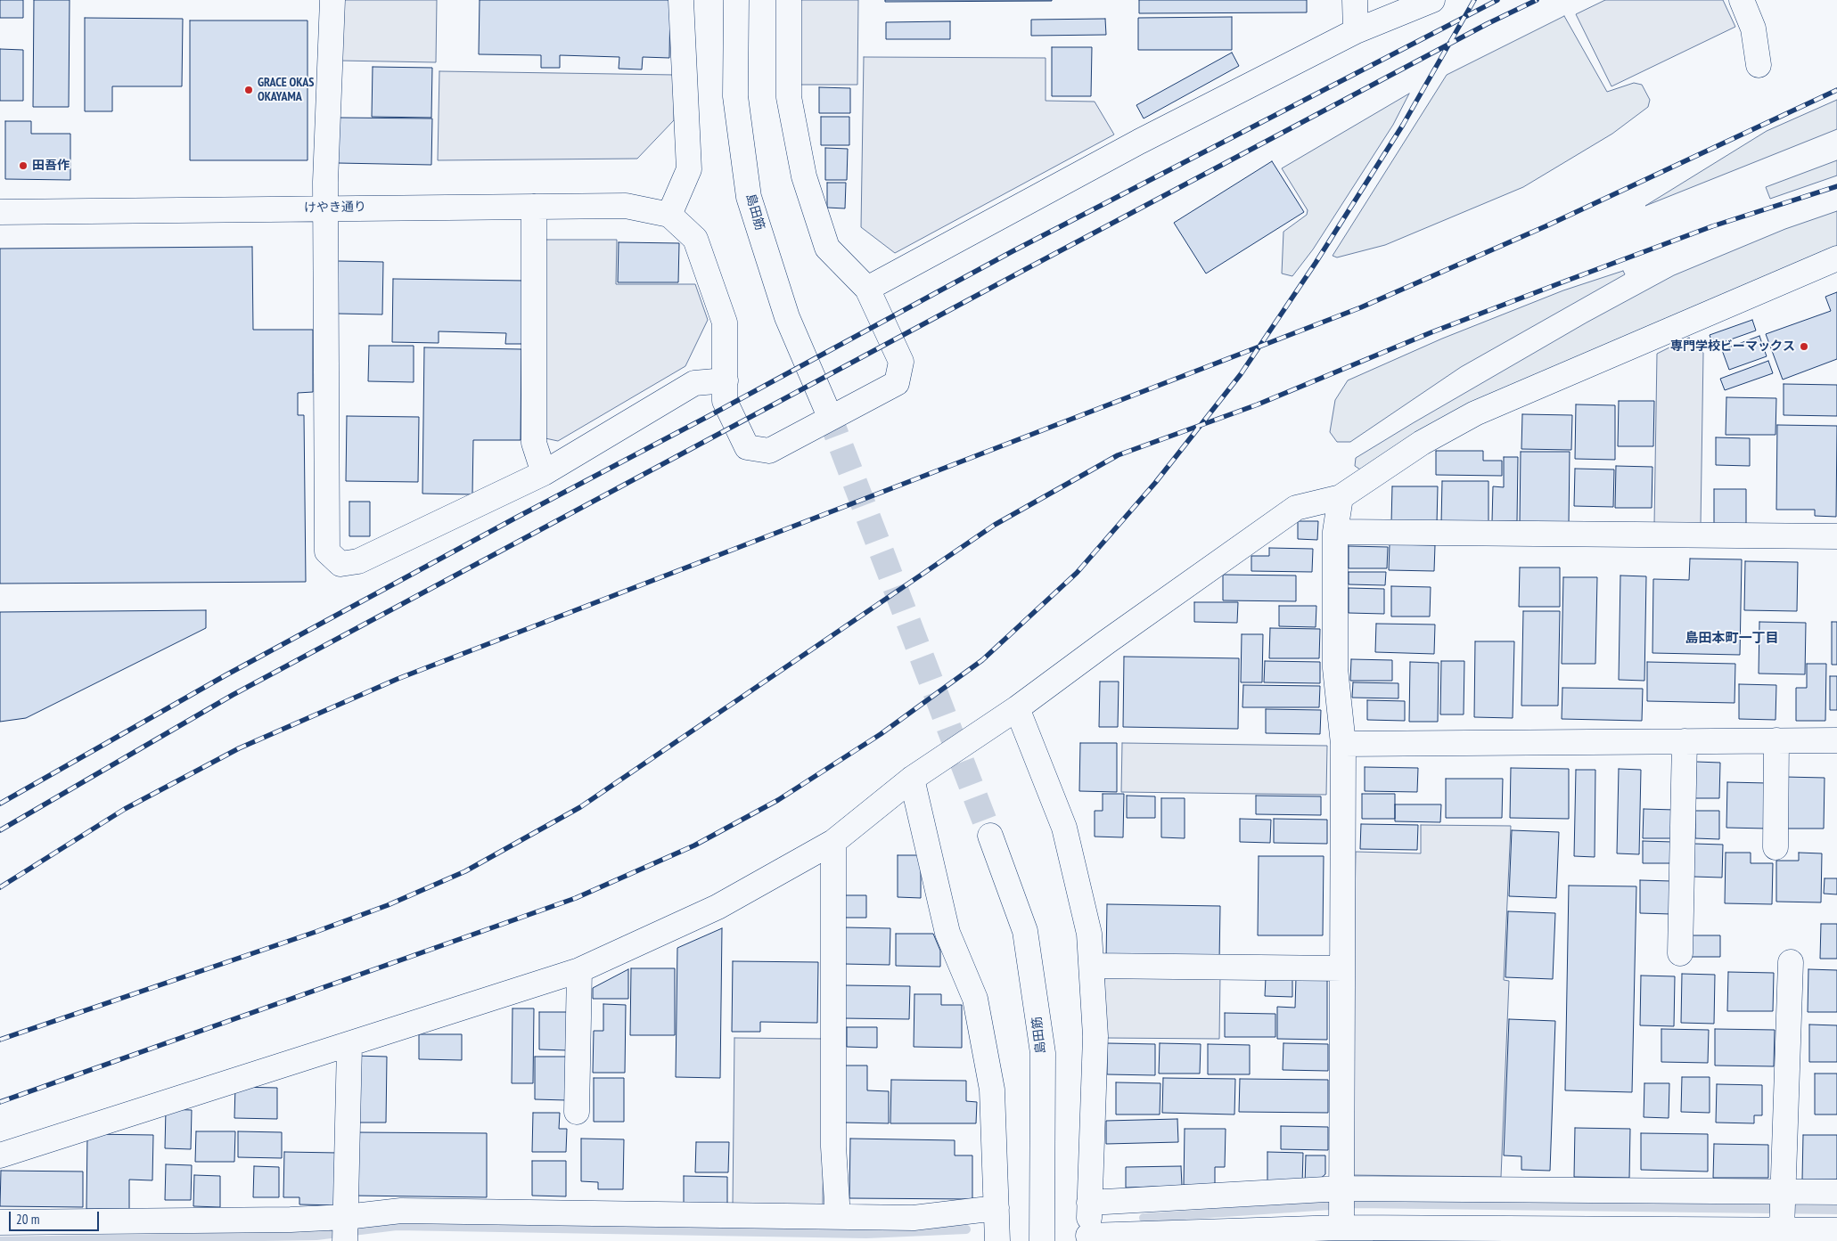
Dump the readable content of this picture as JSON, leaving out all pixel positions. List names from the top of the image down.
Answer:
{
  "streets": {
    "street": ["けやき通り", "島田筋"]
  },
  "districts": ["島田本町一丁目"],
  "places": ["GRACE OKAS OKAYAMA", "田吾作", "専門学校ビーマックス"],
  "scale_bar": "20 m"
}
